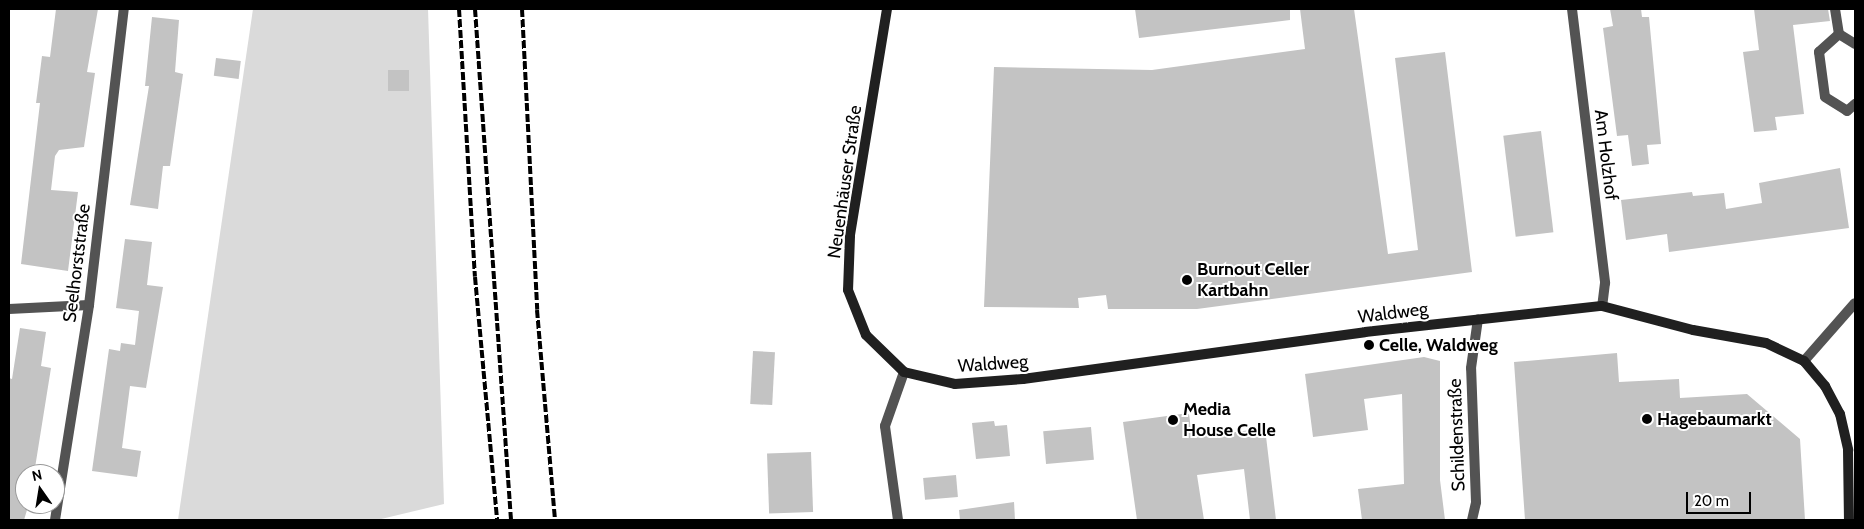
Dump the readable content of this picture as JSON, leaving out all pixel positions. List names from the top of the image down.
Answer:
{
  "streets": {
    "street": [
      "Am Holzhof",
      "Neuenhäuser Straße",
      "Seelhorststraße",
      "Waldweg",
      "Schildenstraße"
    ]
  },
  "crossings": [
    ["Am Holzhof", "Waldweg"],
    ["Neuenhäuser Straße", "Waldweg"],
    ["Waldweg", "Schildenstraße"]
  ],
  "places": [
    "Burnout Celler Kartbahn",
    "Celle, Waldweg",
    "Hagebaumarkt",
    "Media House Celle"
  ],
  "scale_bar": "20 m",
  "north": "top"
}
